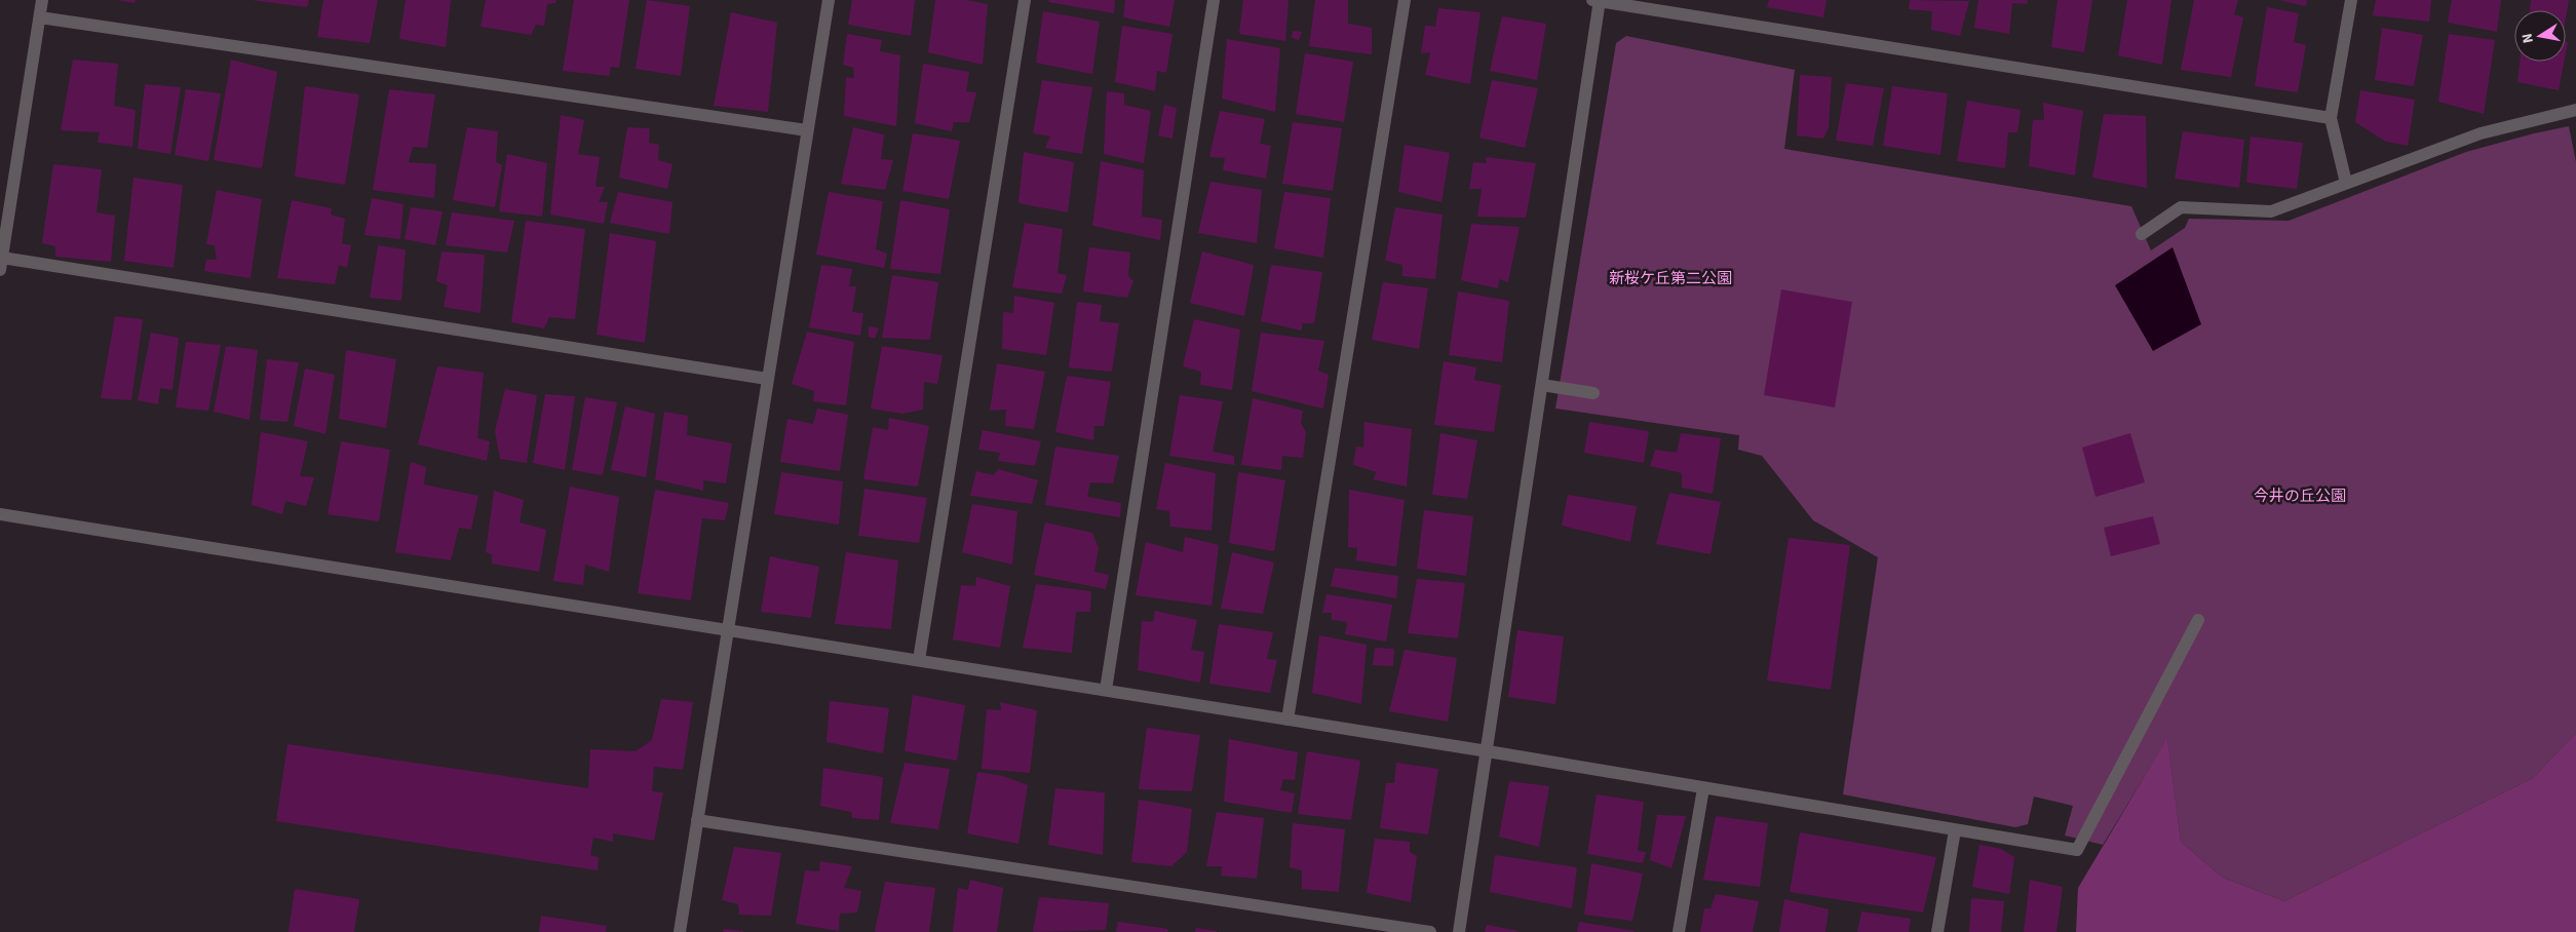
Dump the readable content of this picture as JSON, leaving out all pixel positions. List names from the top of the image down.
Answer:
{
  "parks": ["新桜ケ丘第二公園", "今井の丘公園"],
  "north": "left"
}
